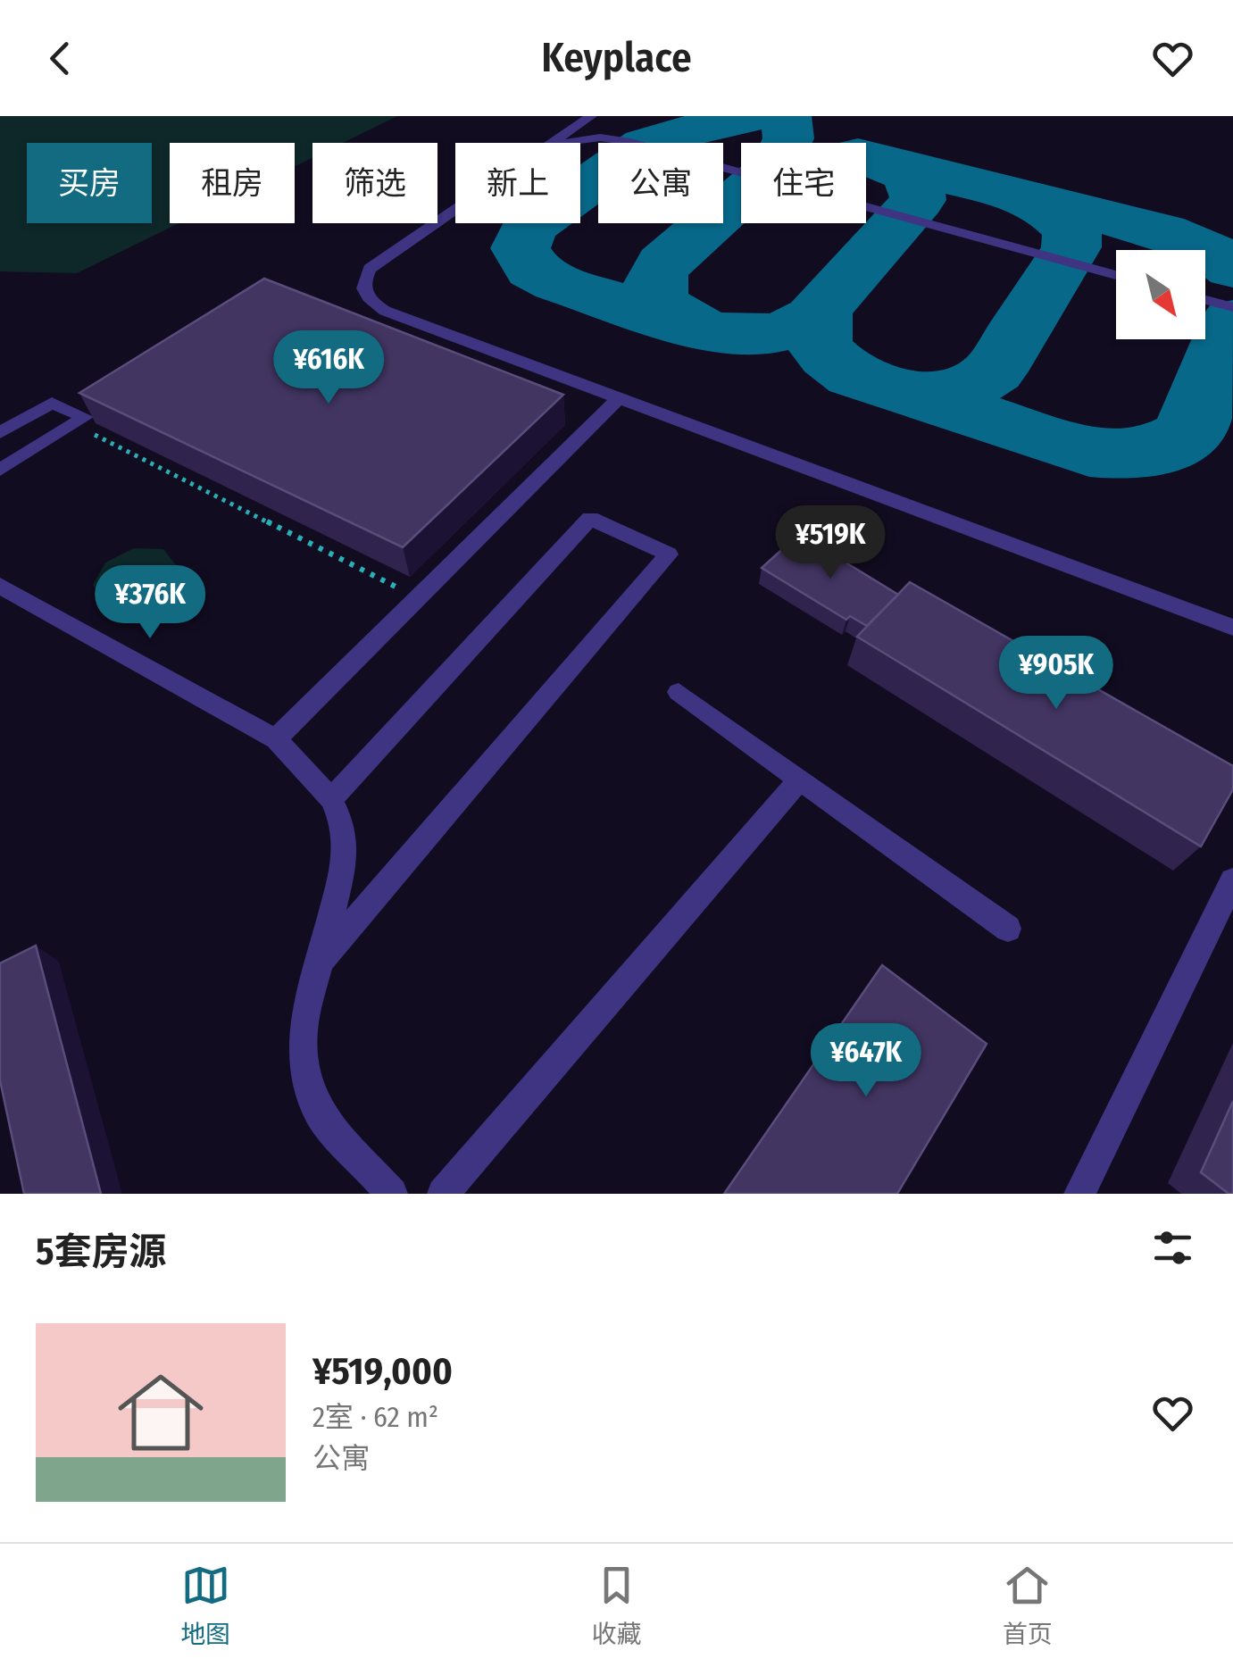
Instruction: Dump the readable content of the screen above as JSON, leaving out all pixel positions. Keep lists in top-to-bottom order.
{
  "north": "bottom right",
  "page": {
    "header": "Keyplace",
    "chip": [
      "买房",
      "租房",
      "筛选",
      "新上",
      "公寓",
      "住宅"
    ],
    "price": [
      "¥616K",
      "¥519K",
      "¥376K",
      "¥905K",
      "¥647K"
    ],
    "heading": "5套房源",
    "list": [
      {
        "name": "¥519,000",
        "note": "2室 · 62 m² · 公寓"
      }
    ],
    "tabs": ["地图", "收藏", "首页"]
  }
}
